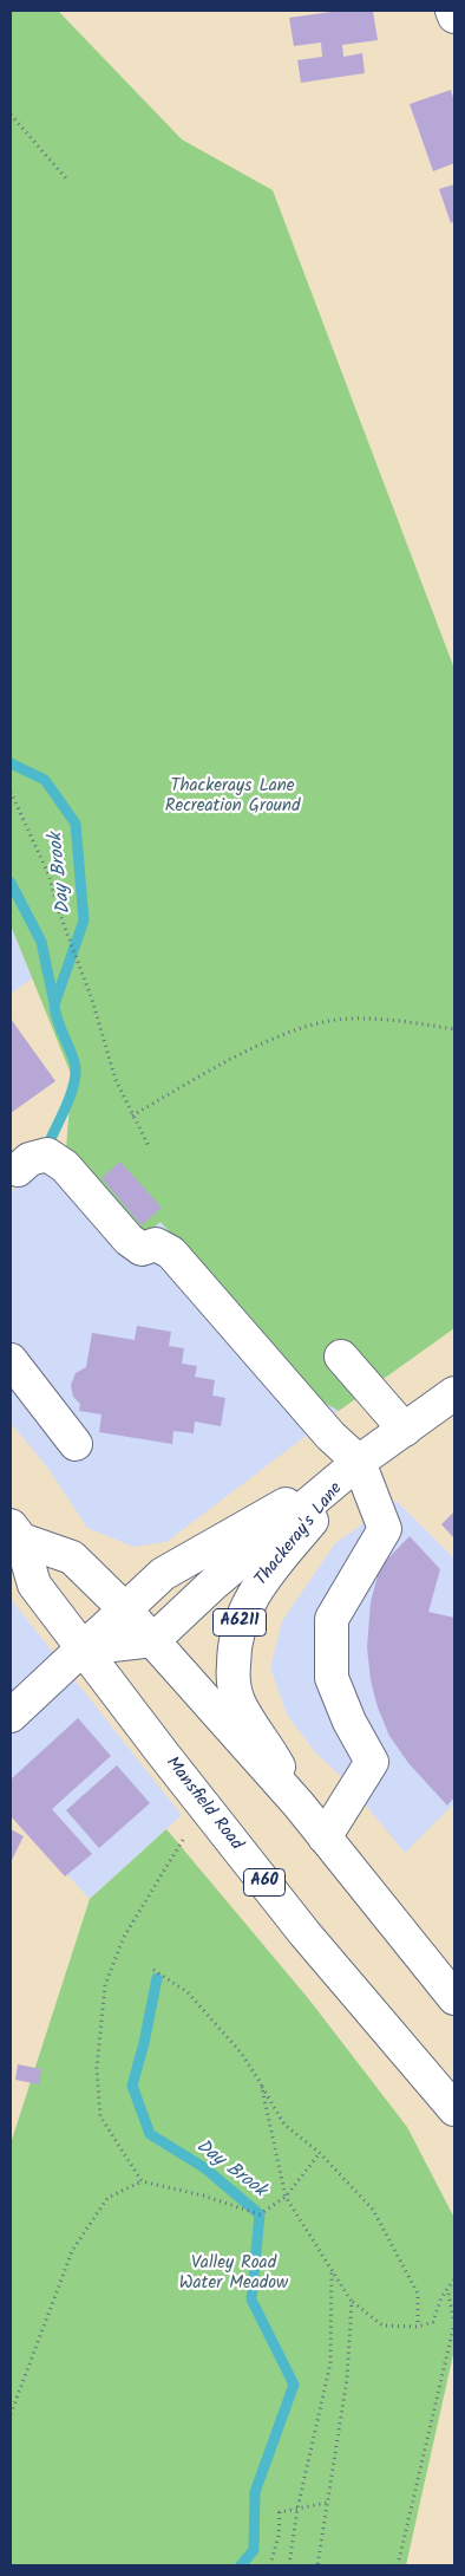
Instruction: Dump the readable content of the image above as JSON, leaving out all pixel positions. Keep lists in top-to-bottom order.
{
  "streets": {
    "main road": [
      "Thackeray's Lane",
      "A6211",
      "Mansfield Road",
      "A60"
    ]
  },
  "crossings": [
    ["Thackeray's Lane", "Mansfield Road"]
  ],
  "water": ["Day Brook"],
  "parks": ["Thackerays Lane Recreation Ground", "Valley Road Water Meadow"]
}
